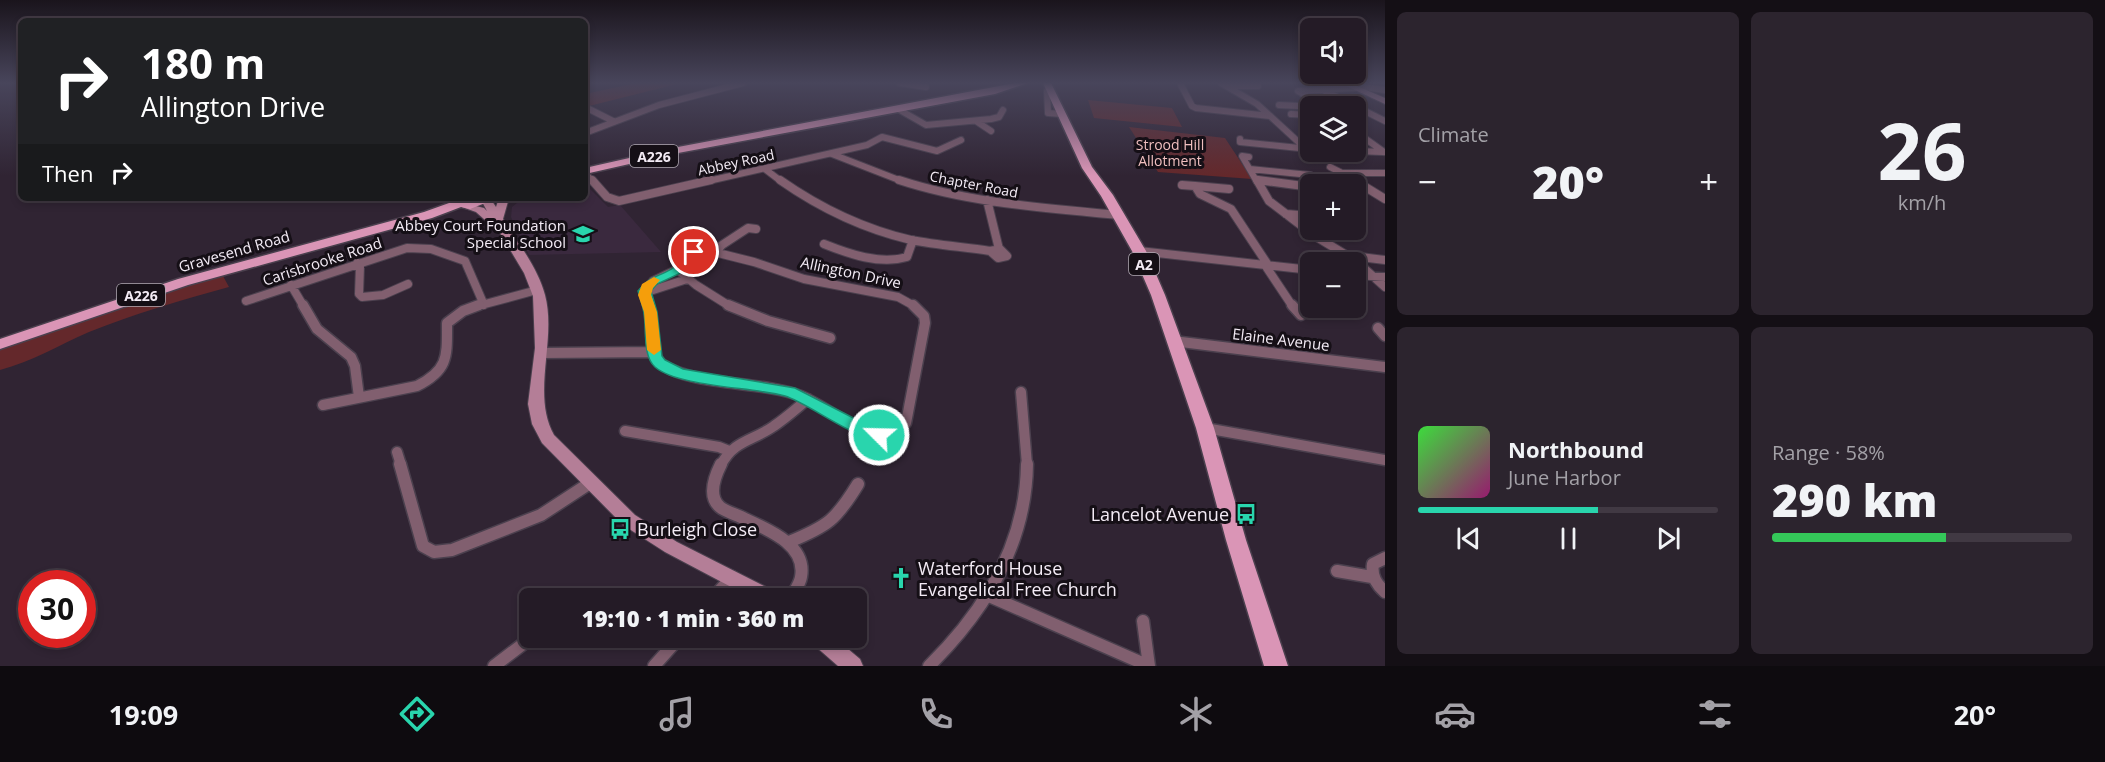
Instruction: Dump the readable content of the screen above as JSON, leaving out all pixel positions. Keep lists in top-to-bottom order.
{
  "streets": {
    "main road": ["A226", "Gravesend Road", "A2"],
    "street": [
      "Abbey Road",
      "Chapter Road",
      "Carisbrooke Road",
      "Allington Drive",
      "Elaine Avenue"
    ]
  },
  "crossings": [
    ["Abbey Road", "Chapter Road"],
    ["Chapter Road", "A2"],
    ["A2", "Elaine Avenue"]
  ],
  "parks": ["Strood Hill Allotment"],
  "places": {
    "school or university": ["Abbey Court Foundation Special School"],
    "bus stop": ["Lancelot Avenue", "Burleigh Close"],
    "church": ["Waterford House Evangelical Free Church"]
  },
  "page": {
    "tile": [
      "Climate",
      ["26", "km/h"],
      ["Range · 58%", "290 km"]
    ],
    "map_buttons": ["+", "−"],
    "turn": ["180 m", "Allington Drive"],
    "then": "Then",
    "heat": ["−", "20°", "+"],
    "song": ["Northbound", "June Harbor"],
    "limit": "30",
    "trip": "19:10 · 1 min · 360 m",
    "tabs": ["19:09", "20°"]
  }
}
